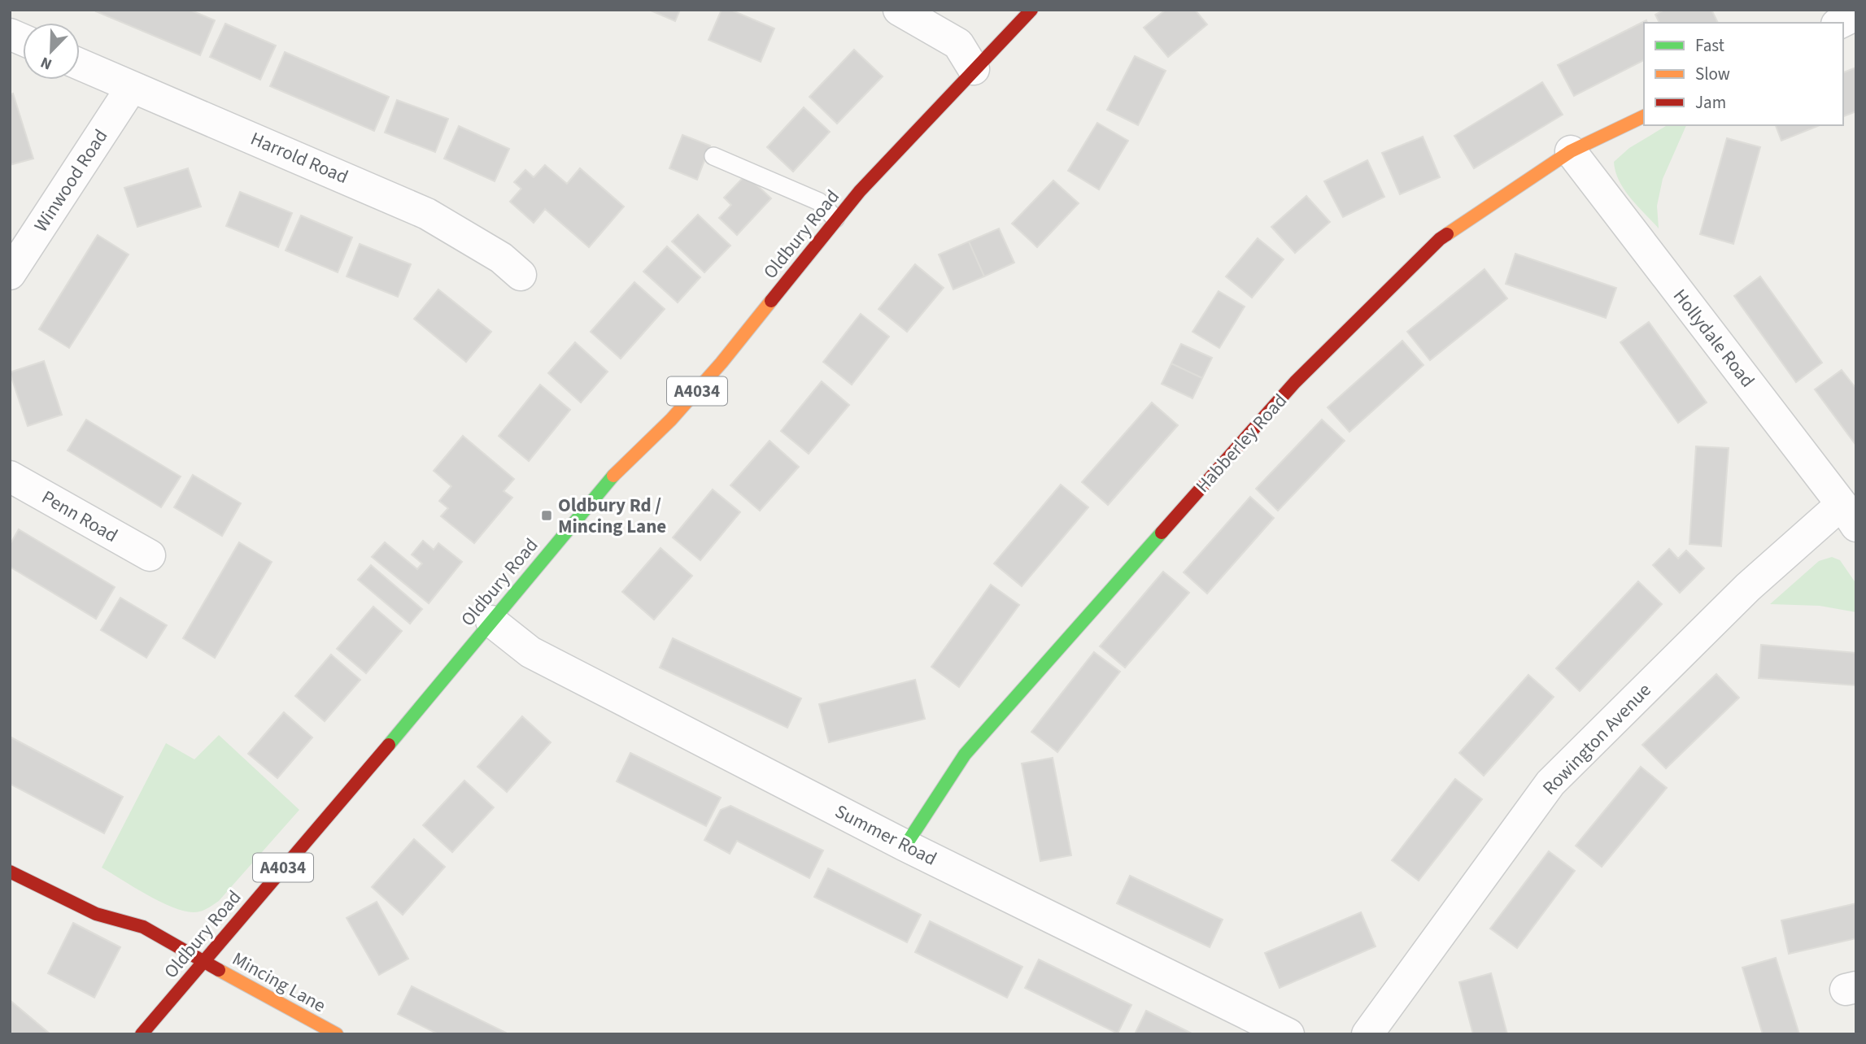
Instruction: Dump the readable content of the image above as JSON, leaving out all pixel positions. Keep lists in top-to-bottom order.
{
  "streets": {
    "street": [
      "Harrold Road",
      "Winwood Road",
      "Oldbury Road",
      "Hollydale Road",
      "A4034",
      "Habberley Road",
      "Penn Road",
      "Rowington Avenue",
      "Summer Road",
      "Mincing Lane"
    ]
  },
  "crossings": [
    ["Harrold Road", "Winwood Road"],
    ["Oldbury Road", "Summer Road"],
    ["Oldbury Road", "Mincing Lane"],
    ["Hollydale Road", "Habberley Road"],
    ["Hollydale Road", "Rowington Avenue"],
    ["Habberley Road", "Summer Road"]
  ],
  "places": {
    "transit": ["Oldbury Rd / Mincing Lane"]
  },
  "legend": ["Fast", "Slow", "Jam"],
  "north": "bottom left"
}
